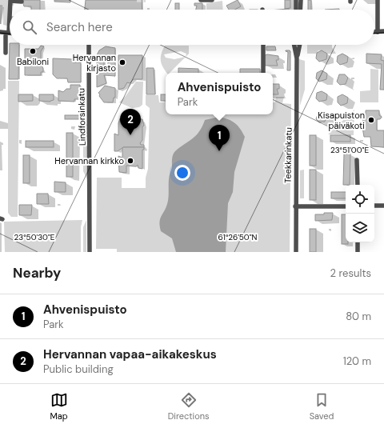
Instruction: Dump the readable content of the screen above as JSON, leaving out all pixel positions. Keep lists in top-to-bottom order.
{
  "streets": {
    "street": ["Lindforsinkatu", "Teekkarinkatu"]
  },
  "places": [
    "Babiloni",
    "Hervannan kirjasto",
    "Kisapuiston päiväkoti",
    "Hervannan kirkko"
  ],
  "page": {
    "search": "Search here",
    "popup": ["Ahvenispuisto", "Park"],
    "pins": ["2", "1"],
    "heading": ["Nearby", "2 results"],
    "list": [
      {
        "mark": "1",
        "name": "Ahvenispuisto",
        "note": "Park",
        "value": "80 m"
      },
      {
        "mark": "2",
        "name": "Hervannan vapaa-aikakeskus",
        "note": "Public building",
        "value": "120 m"
      }
    ],
    "nav": ["Map", "Directions", "Saved"]
  },
  "coordinates": ["23°51'00\"E", "61°26'50\"N", "23°50'30\"E"]
}
